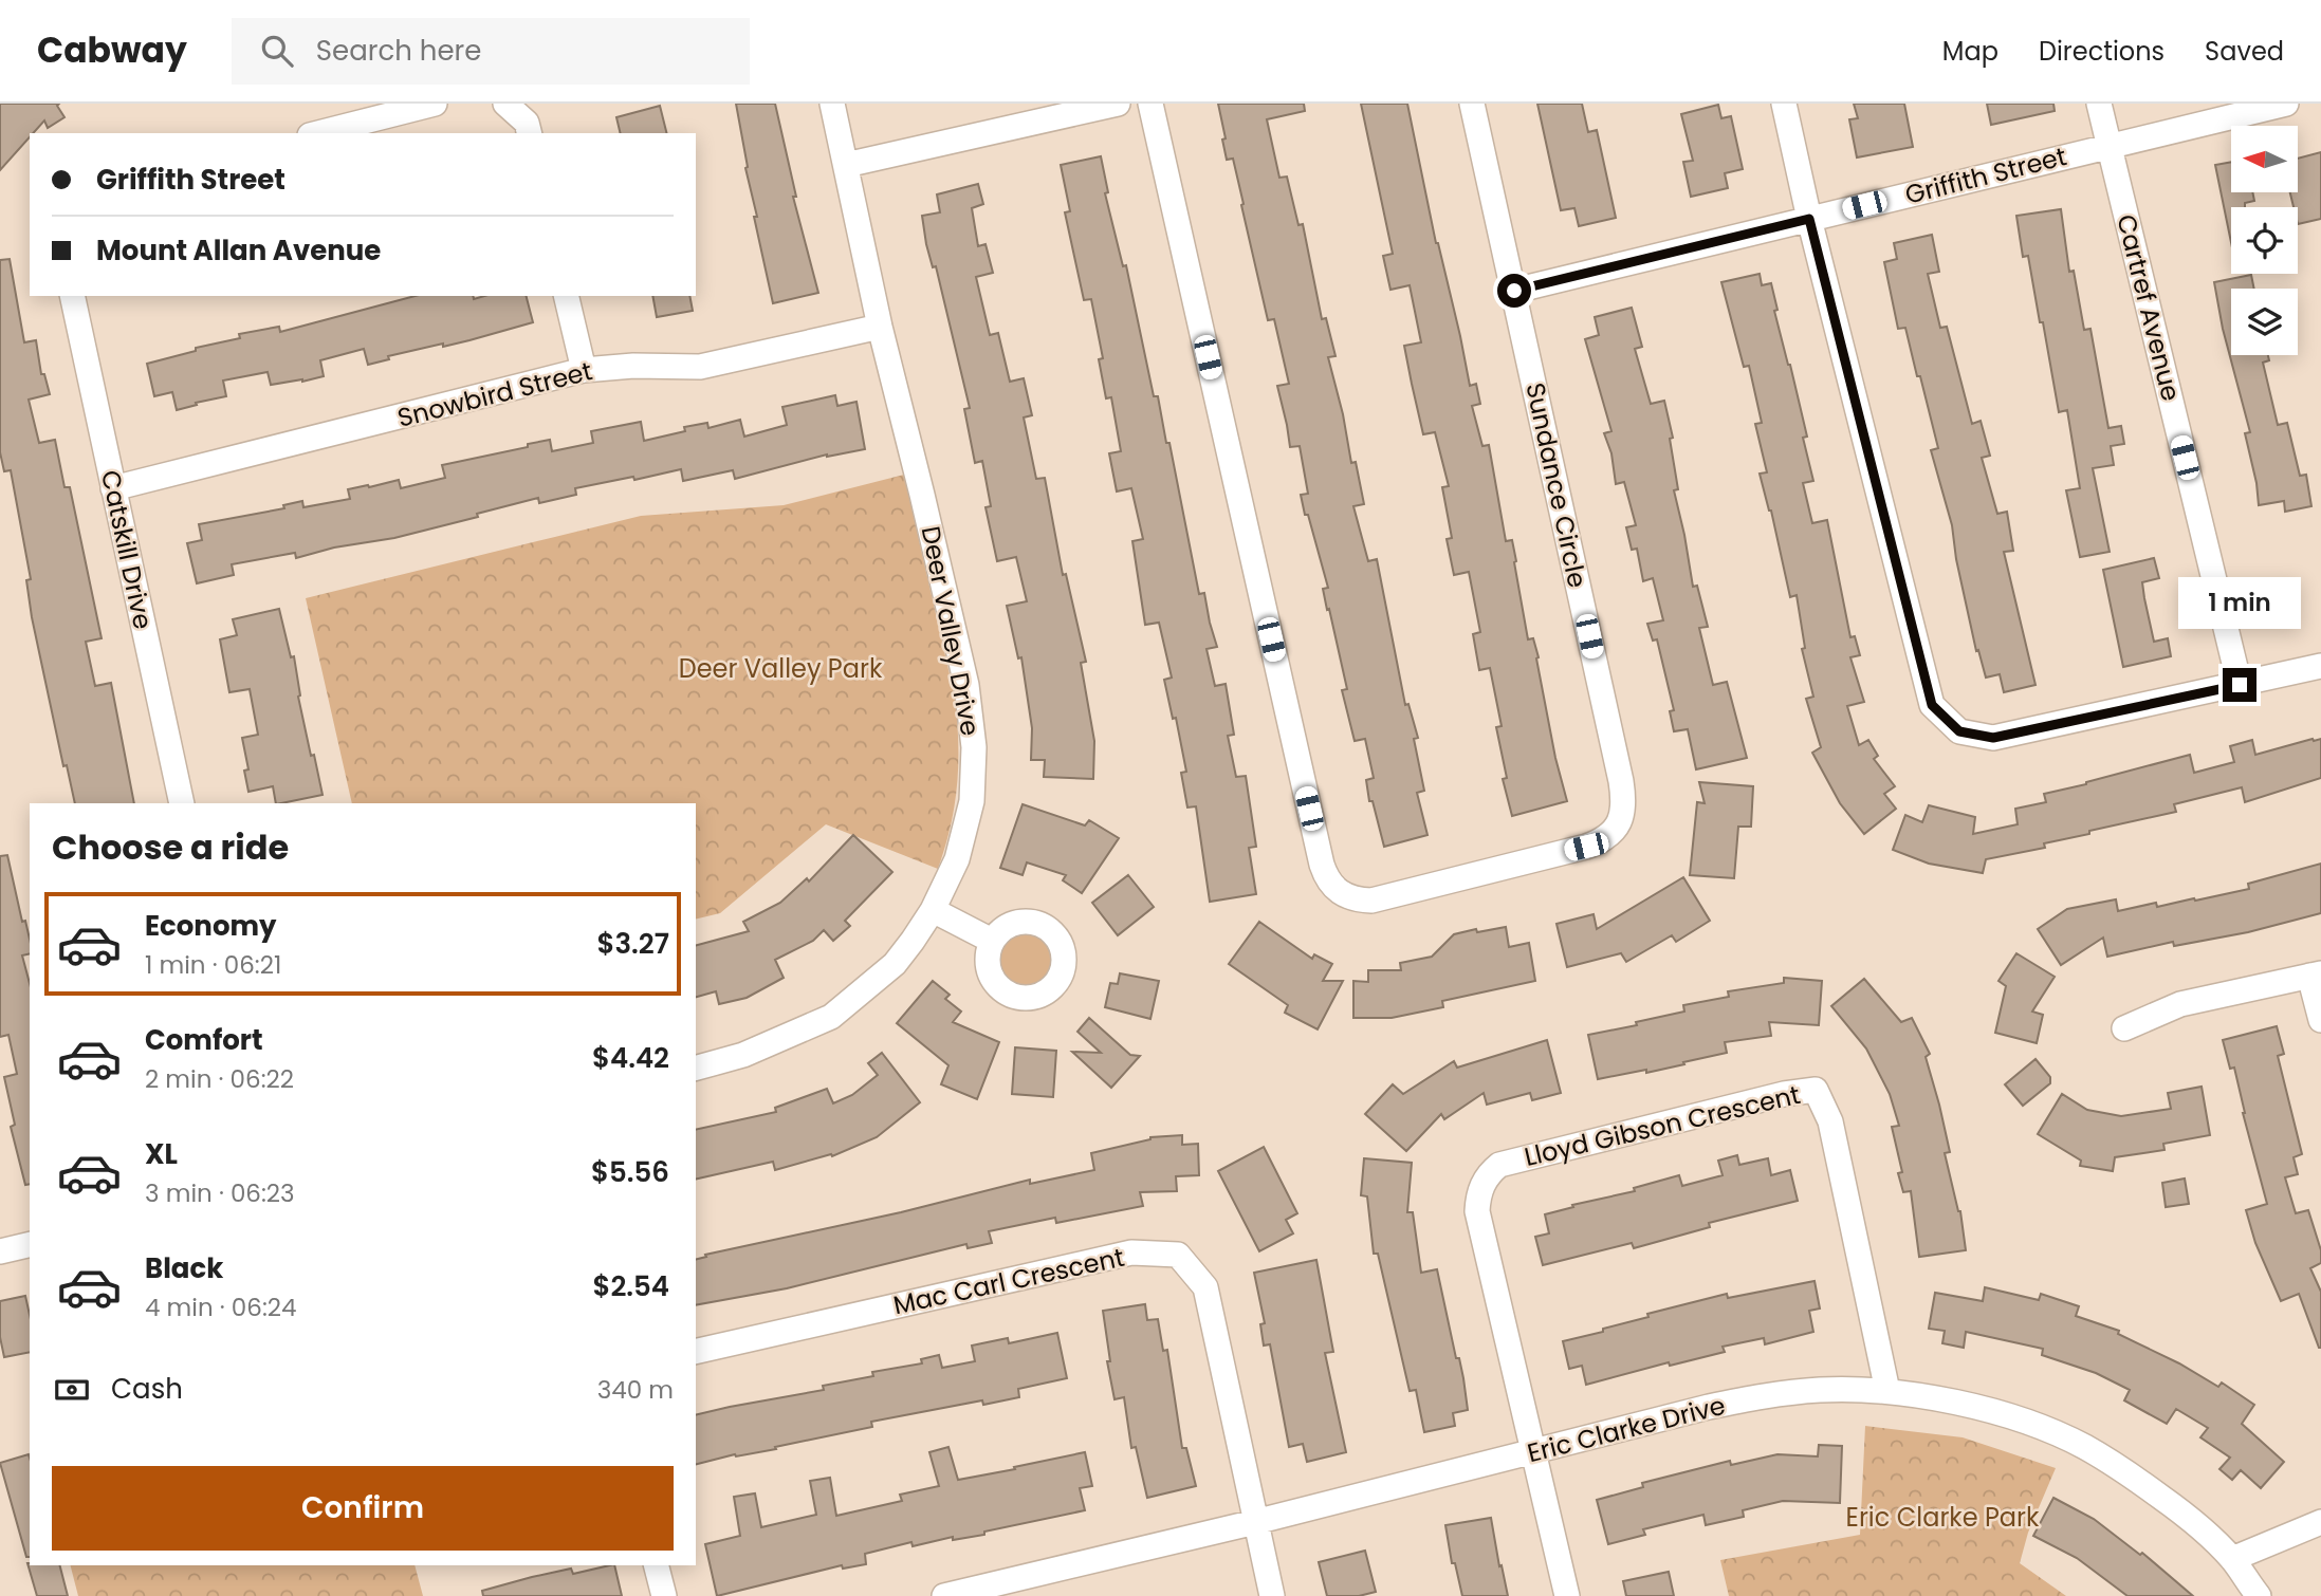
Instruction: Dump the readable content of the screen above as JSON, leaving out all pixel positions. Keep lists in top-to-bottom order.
{
  "streets": {
    "street": [
      "Griffith Street",
      "Cartref Avenue",
      "Snowbird Street",
      "Sundance Circle",
      "Catskill Drive",
      "Deer Valley Drive",
      "Lloyd Gibson Crescent",
      "Mac Carl Crescent",
      "Eric Clarke Drive"
    ]
  },
  "crossings": [
    ["Griffith Street", "Cartref Avenue"],
    ["Griffith Street", "Sundance Circle"],
    ["Snowbird Street", "Catskill Drive"],
    ["Snowbird Street", "Deer Valley Drive"],
    ["Lloyd Gibson Crescent", "Eric Clarke Drive"],
    ["Mac Carl Crescent", "Eric Clarke Drive"]
  ],
  "parks": ["Deer Valley Park", "Eric Clarke Park"],
  "north": "left",
  "page": {
    "header": "Cabway",
    "search": "Search here",
    "nav": ["Map", "Directions", "Saved"],
    "banner": ["Griffith Street", "Mount Allan Avenue"],
    "bubble": "1 min",
    "heading": "Choose a ride",
    "list": [
      {
        "name": "Economy",
        "note": "1 min · 06:21",
        "value": "$3.27"
      },
      {
        "name": "Comfort",
        "note": "2 min · 06:22",
        "value": "$4.42"
      },
      {
        "name": "XL",
        "note": "3 min · 06:23",
        "value": "$5.56"
      },
      {
        "name": "Black",
        "note": "4 min · 06:24",
        "value": "$2.54"
      }
    ],
    "pay": ["Cash", "340 m"],
    "buttons": "Confirm"
  }
}
